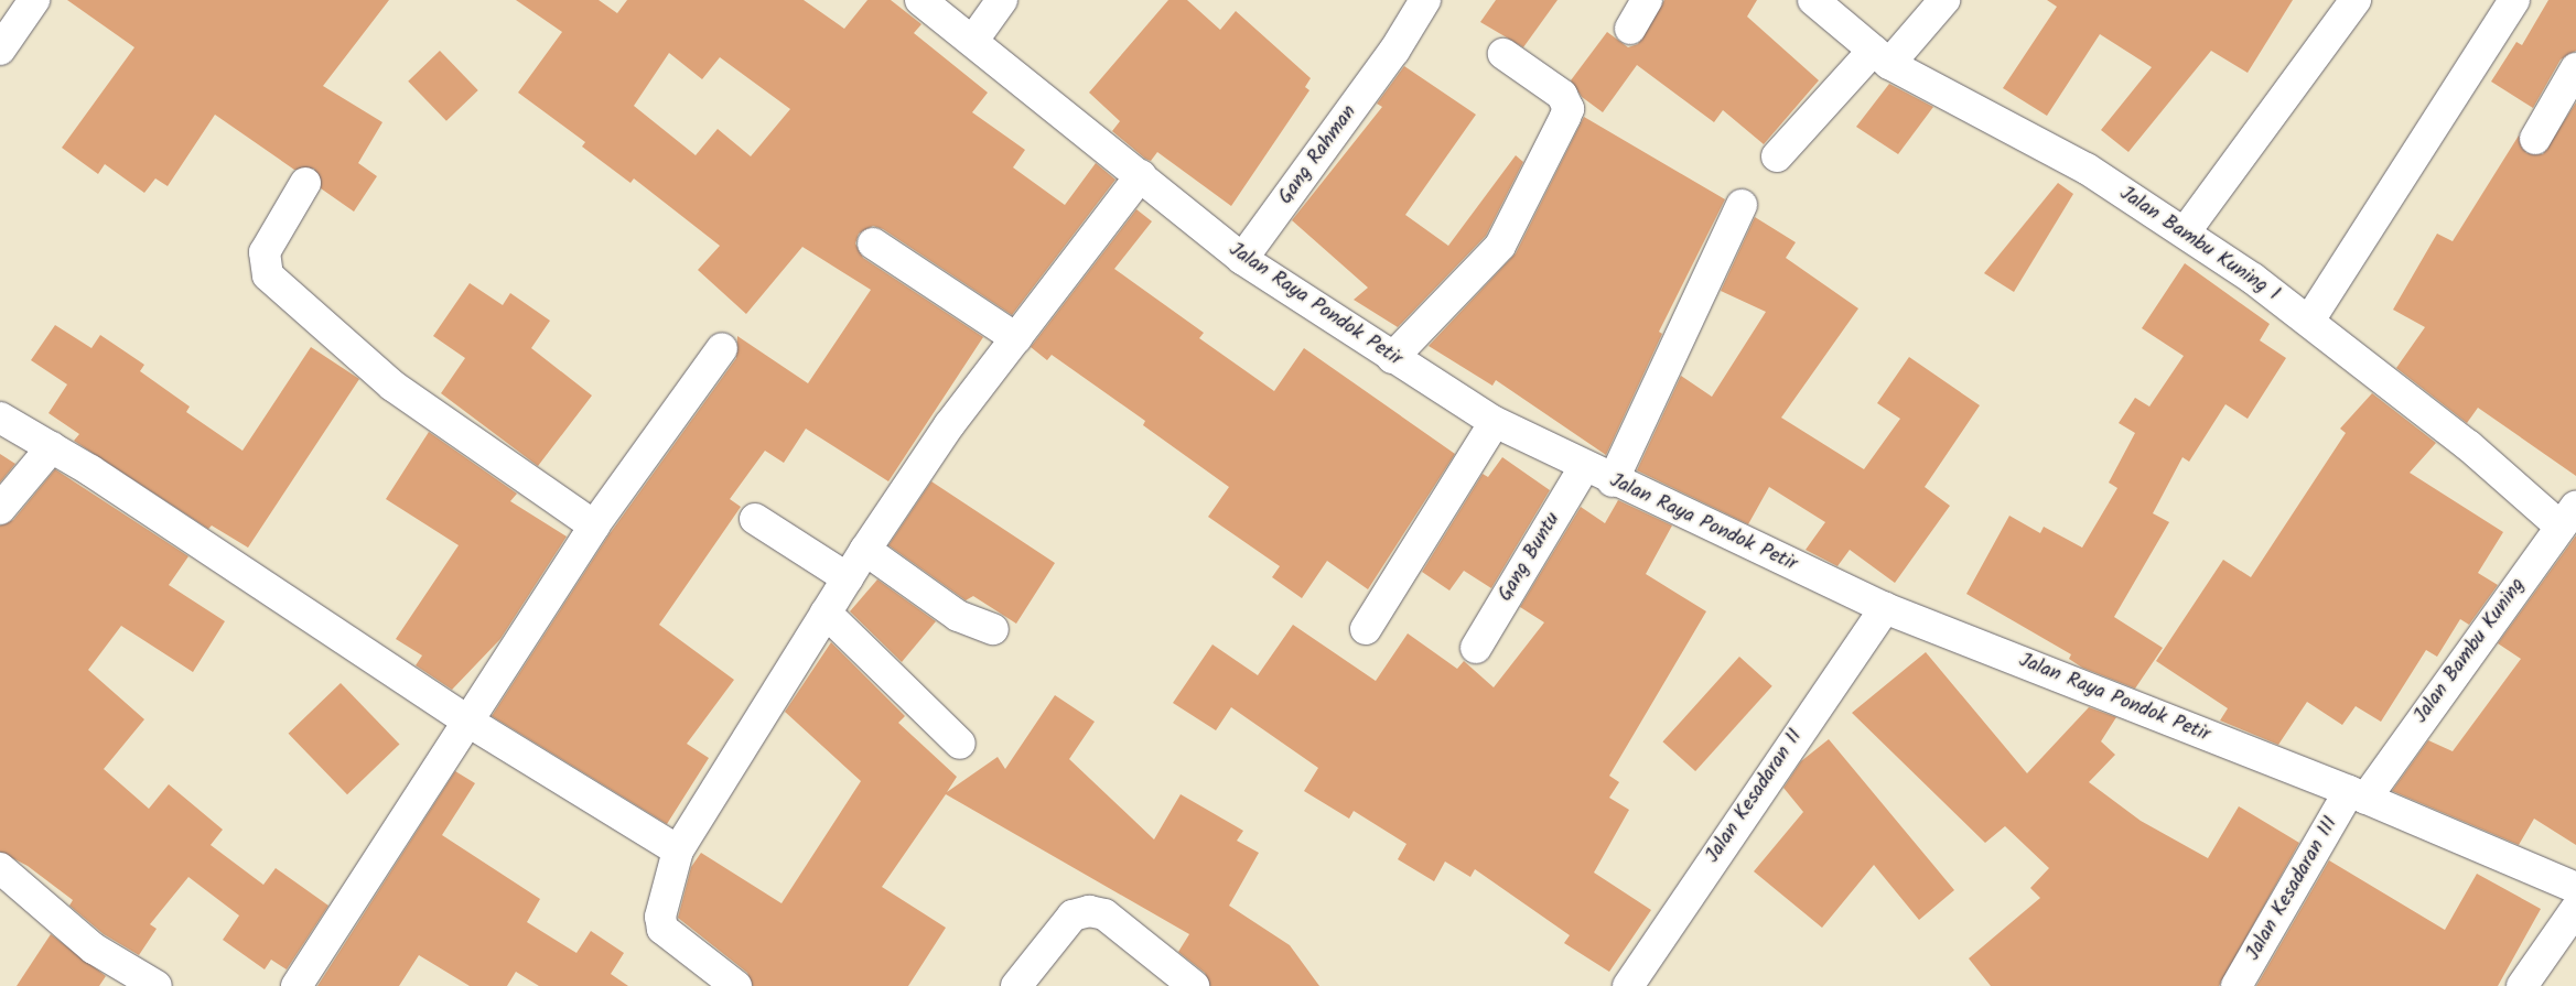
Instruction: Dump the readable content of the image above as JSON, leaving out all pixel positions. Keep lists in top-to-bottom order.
{
  "streets": {
    "street": [
      "Gang Rahman",
      "Jalan Bambu Kuning 1",
      "Jalan Raya Pondok Petir",
      "Gang Buntu",
      "Jalan Bambu Kuning",
      "Jalan Kesadaran II",
      "Jalan Kesadaran III"
    ]
  },
  "crossings": [
    ["Gang Rahman", "Jalan Raya Pondok Petir"],
    ["Jalan Bambu Kuning 1", "Jalan Bambu Kuning"],
    ["Jalan Raya Pondok Petir", "Gang Buntu"],
    ["Jalan Raya Pondok Petir", "Jalan Bambu Kuning"],
    ["Jalan Raya Pondok Petir", "Jalan Kesadaran II"],
    ["Jalan Raya Pondok Petir", "Jalan Kesadaran III"],
    ["Jalan Bambu Kuning", "Jalan Kesadaran III"]
  ]
}
